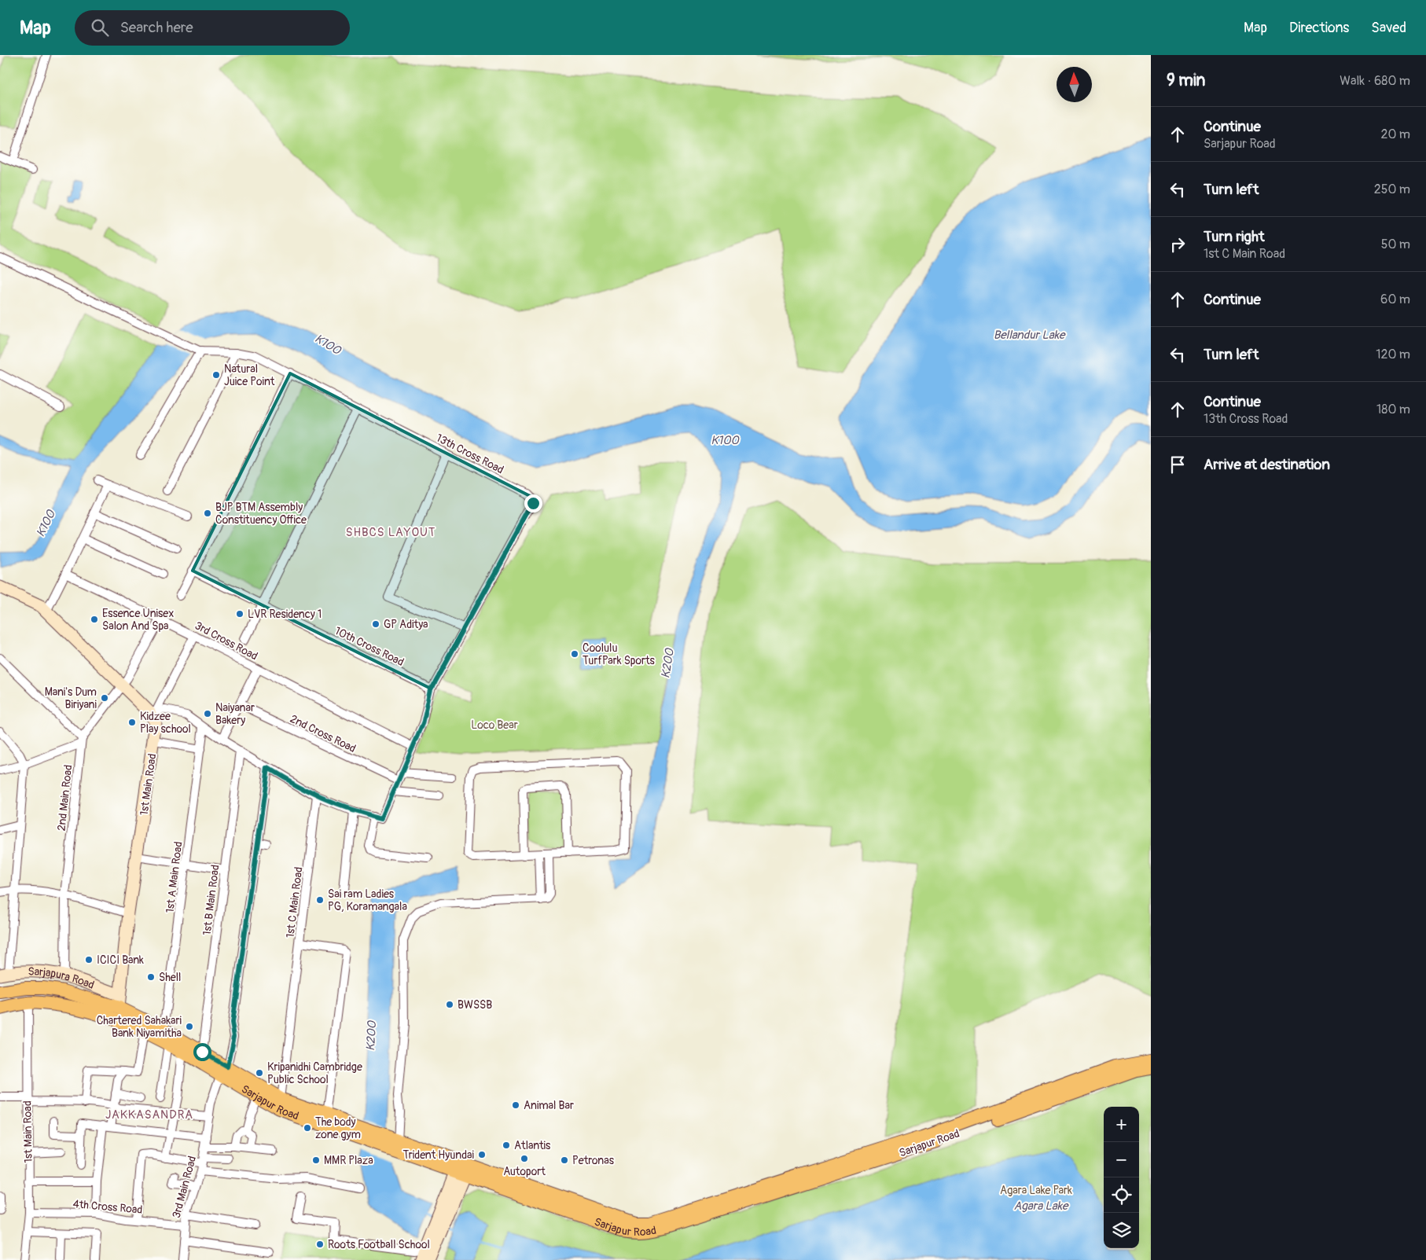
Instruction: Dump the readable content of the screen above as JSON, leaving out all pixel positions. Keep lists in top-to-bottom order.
{
  "streets": {
    "main road": ["Sarjapura Road", "Sarjapur Road"],
    "street": [
      "13th Cross Road",
      "3rd Cross Road",
      "10th Cross Road",
      "2nd Cross Road",
      "1st Main Road",
      "2nd Main Road",
      "1st A Main Road",
      "1st B Main Road",
      "1st C Main Road",
      "3rd Main Road",
      "4th Cross Road"
    ]
  },
  "crossings": [
    ["13th Cross Road", "3rd Cross Road"],
    ["13th Cross Road", "10th Cross Road"],
    ["13th Cross Road", "2nd Cross Road"],
    ["1st Main Road", "Sarjapura Road"],
    ["1st Main Road", "Sarjapur Road"],
    ["1st Main Road", "4th Cross Road"],
    ["2nd Main Road", "Sarjapura Road"],
    ["1st A Main Road", "Sarjapur Road"],
    ["1st B Main Road", "Sarjapur Road"],
    ["1st C Main Road", "Sarjapur Road"],
    ["Sarjapura Road", "Sarjapur Road"],
    ["Sarjapur Road", "3rd Main Road"],
    ["3rd Main Road", "4th Cross Road"]
  ],
  "districts": ["SHBCS LAYOUT", "JAKKASANDRA"],
  "water": [
    "Bellandur Lake",
    "K100",
    "K200",
    "Agara Lake"
  ],
  "parks": ["Loco Bear", "Agara Lake Park"],
  "places": [
    "Natural Juice Point",
    "BJP BTM Assembly Constituency Office",
    "LVR Residency 1",
    "Essence Unisex Salon And Spa",
    "GP Aditya",
    "Coolulu TurfPark Sports",
    "Mani's Dum Biriyani",
    "Naiyanar Bakery",
    "Kidzee Play school",
    "Sai ram Ladies PG, Koramangala",
    "ICICI Bank",
    "Shell",
    "BWSSB",
    "Chartered Sahakari Bank Niyamitha",
    "Kripanidhi Cambridge Public School",
    "Animal Bar",
    "The body zone gym",
    "Atlantis",
    "Trident Hyundai",
    "Autoport",
    "MMR Plaza",
    "Petronas",
    "Roots Football School"
  ],
  "north": "top",
  "page": {
    "header": "Map",
    "search": "Search here",
    "nav": ["Map", "Directions", "Saved"],
    "heading": ["9 min", "Walk · 680 m"],
    "list": [
      ["Continue", "Sarjapur Road", "20 m"],
      ["Turn left", "250 m"],
      ["Turn right", "1st C Main Road", "50 m"],
      ["Continue", "60 m"],
      ["Turn left", "120 m"],
      ["Continue", "13th Cross Road", "180 m"],
      "Arrive at destination"
    ],
    "map_buttons": ["+", "−"]
  }
}
